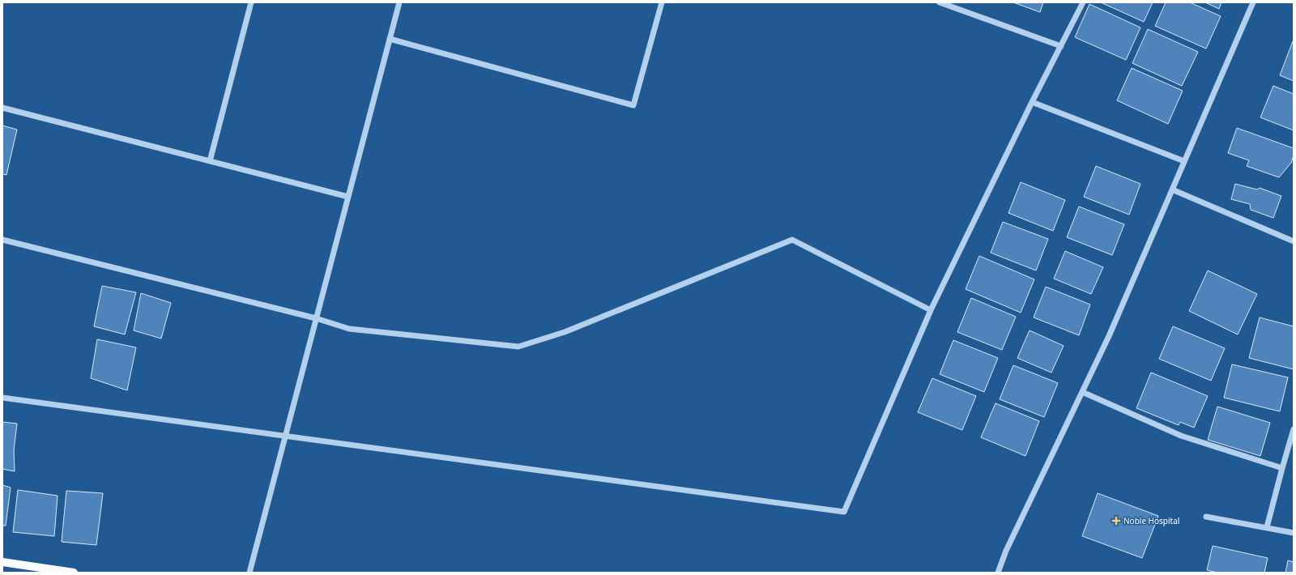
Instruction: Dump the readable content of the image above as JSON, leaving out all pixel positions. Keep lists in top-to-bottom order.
{
  "places": {
    "health": ["Noble Hospital"]
  }
}
